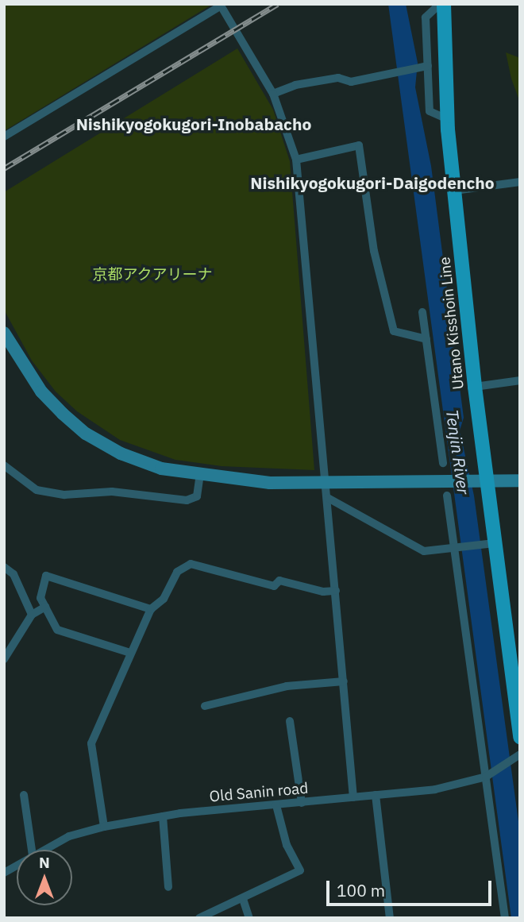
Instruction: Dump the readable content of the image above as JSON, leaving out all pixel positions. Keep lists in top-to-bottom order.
{
  "streets": {
    "main road": ["Utano Kisshoin Line"],
    "street": ["Old Sanin road"]
  },
  "districts": ["Nishikyogokugori-Inobabacho", "Nishikyogokugori-Daigodencho"],
  "water": ["Tenjin River"],
  "parks": ["京都アクアリーナ"],
  "scale_bar": "100 m",
  "north": "top"
}
